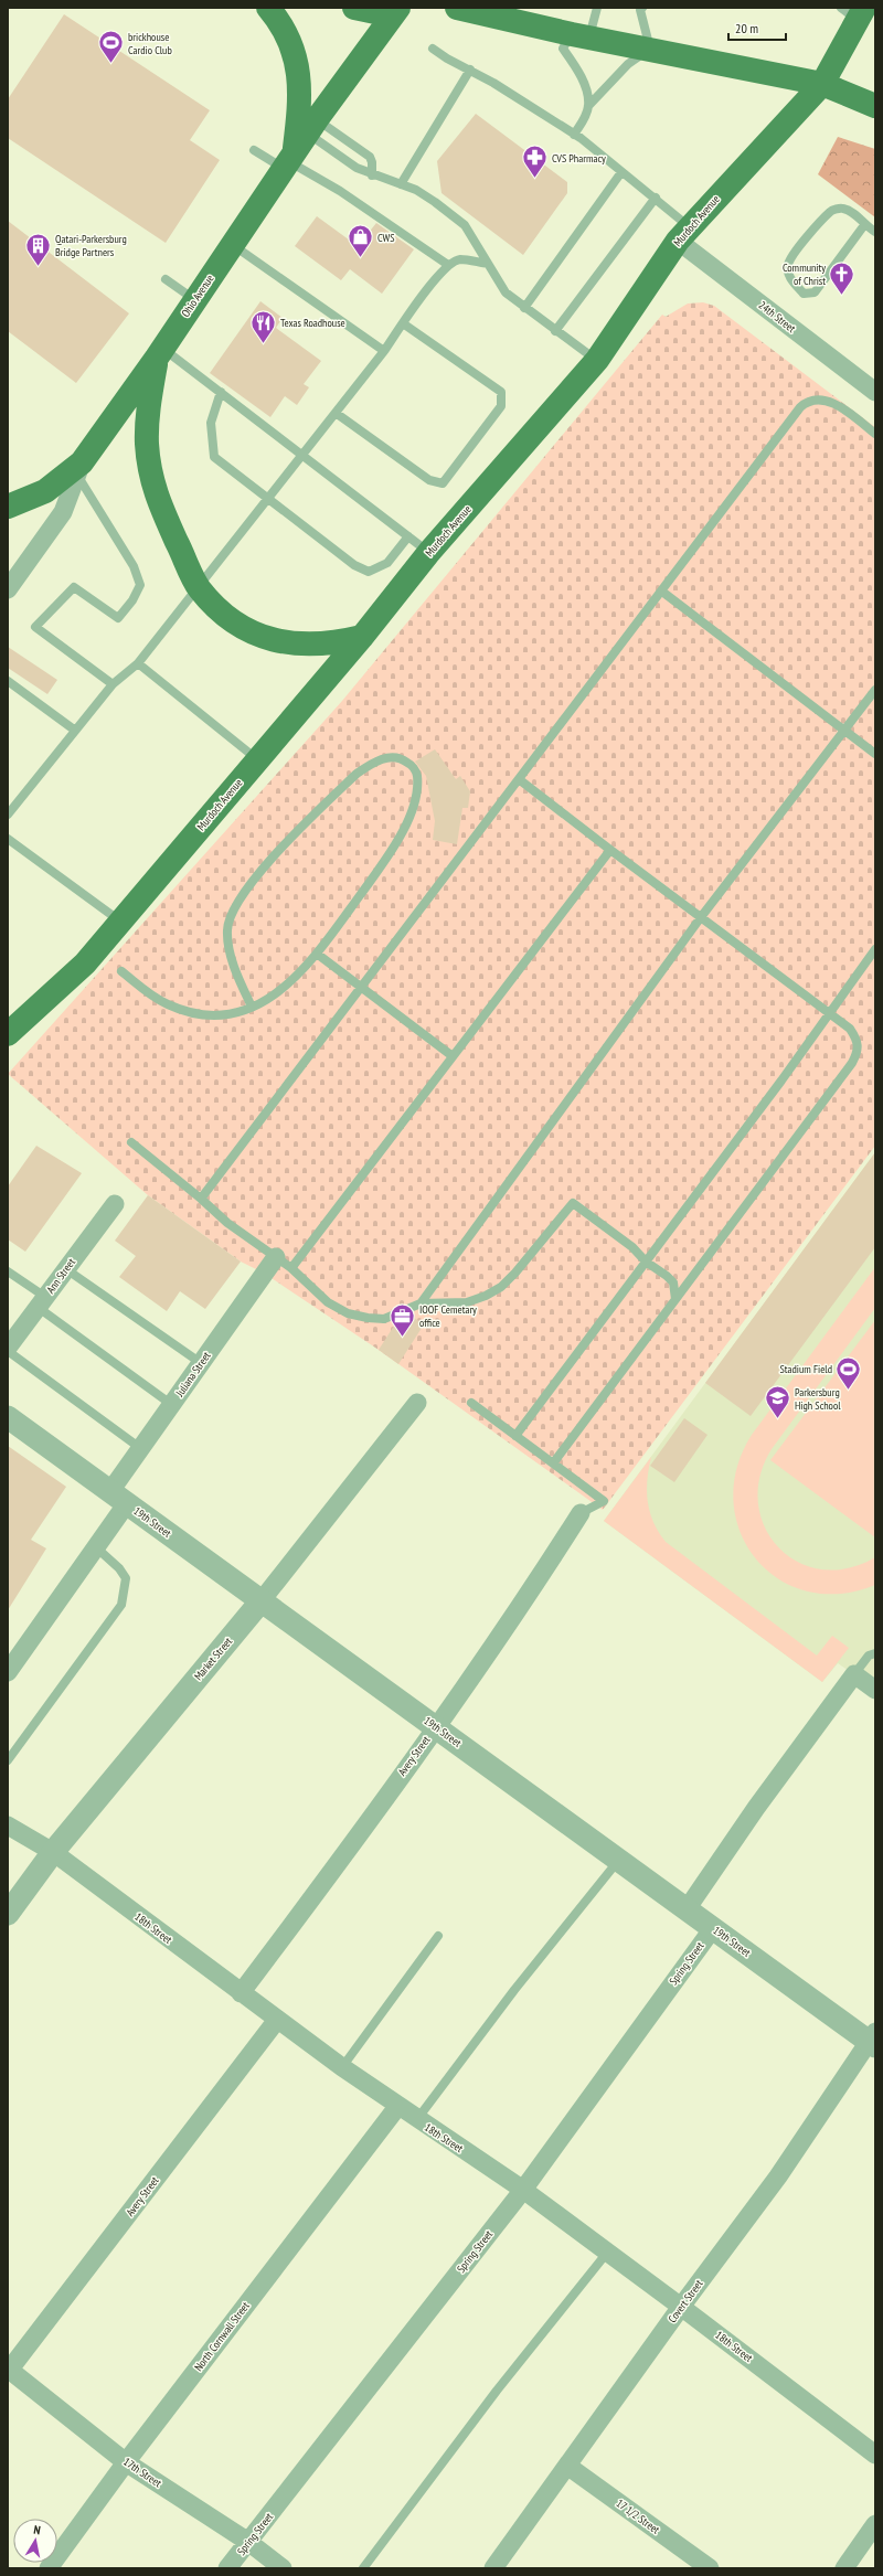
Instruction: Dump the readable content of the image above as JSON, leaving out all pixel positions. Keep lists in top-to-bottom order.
{
  "streets": {
    "main road": ["Murdoch Avenue", "Ohio Avenue"],
    "street": [
      "24th Street",
      "Ann Street",
      "Juliana Street",
      "19th Street",
      "Market Street",
      "Avery Street",
      "18th Street",
      "Spring Street",
      "Covert Street",
      "North Cornwall Street",
      "17th Street",
      "17 1/2 Street"
    ]
  },
  "crossings": [
    ["Murdoch Avenue", "24th Street"],
    ["Juliana Street", "19th Street"],
    ["19th Street", "Market Street"],
    ["19th Street", "Avery Street"],
    ["19th Street", "Spring Street"],
    ["19th Street", "Covert Street"],
    ["Market Street", "18th Street"],
    ["Avery Street", "18th Street"],
    ["Avery Street", "17th Street"],
    ["18th Street", "Spring Street"],
    ["18th Street", "Covert Street"],
    ["18th Street", "North Cornwall Street"],
    ["Spring Street", "17th Street"],
    ["Covert Street", "17 1/2 Street"],
    ["North Cornwall Street", "17th Street"]
  ],
  "places": {
    "sports": ["brickhouse Cardio Club", "Stadium Field"],
    "pharmacy": ["CVS Pharmacy"],
    "shop": ["CWS"],
    "building": ["Qatari-Parkersburg Bridge Partners"],
    "church": ["Community of Christ"],
    "restaurant": ["Texas Roadhouse"],
    "office": ["IOOF Cemetary office"],
    "school or university": ["Parkersburg High School"]
  },
  "scale_bar": "20 m",
  "north": "top"
}
